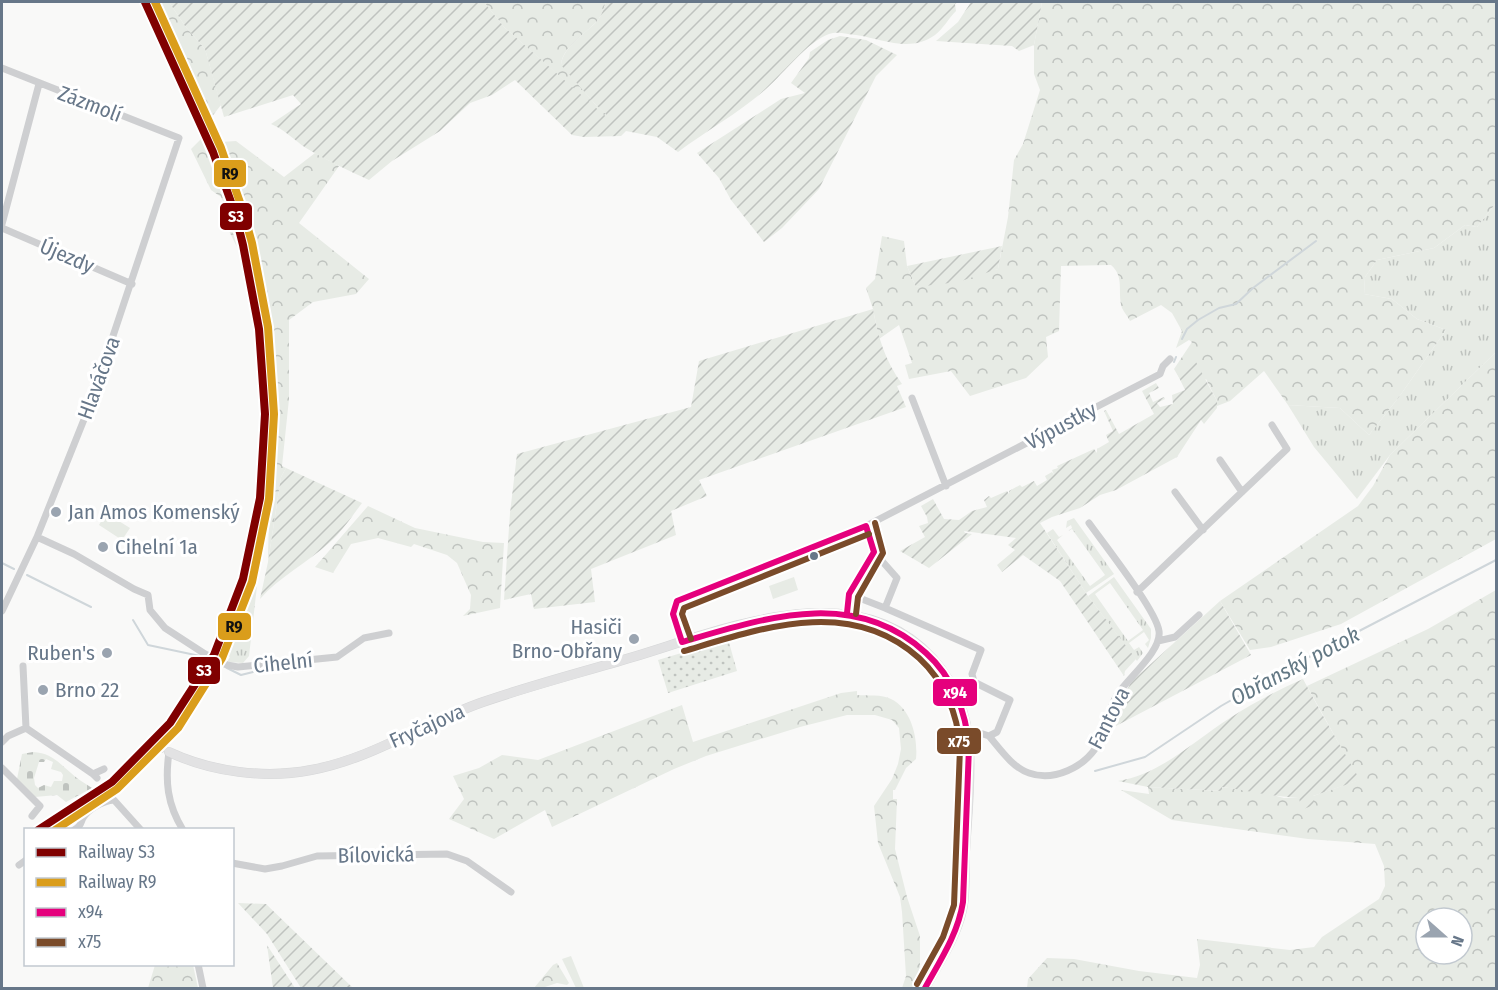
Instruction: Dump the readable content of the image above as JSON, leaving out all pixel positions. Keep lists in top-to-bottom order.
{
  "streets": {
    "main road": ["Fryčajova"],
    "street": [
      "Zázmolí",
      "Újezdy",
      "Hlaváčova",
      "Výpustky",
      "Cihelní",
      "Fantova",
      "Bílovická"
    ]
  },
  "crossings": [
    ["Zázmolí", "Hlaváčova"],
    ["Újezdy", "Hlaváčova"],
    ["Hlaváčova", "Cihelní"]
  ],
  "water": ["Obřanský potok"],
  "places": [
    "Jan Amos Komenský",
    "Cihelní 1a",
    "Hasiči Brno-Obřany",
    "Ruben's",
    "Brno 22"
  ],
  "lines": [
    "rail line S3",
    "rail line R9",
    "transit line x75",
    "transit line x94"
  ],
  "legend": [
    "Railway S3",
    "Railway R9",
    "x94",
    "x75"
  ],
  "north": "right"
}
